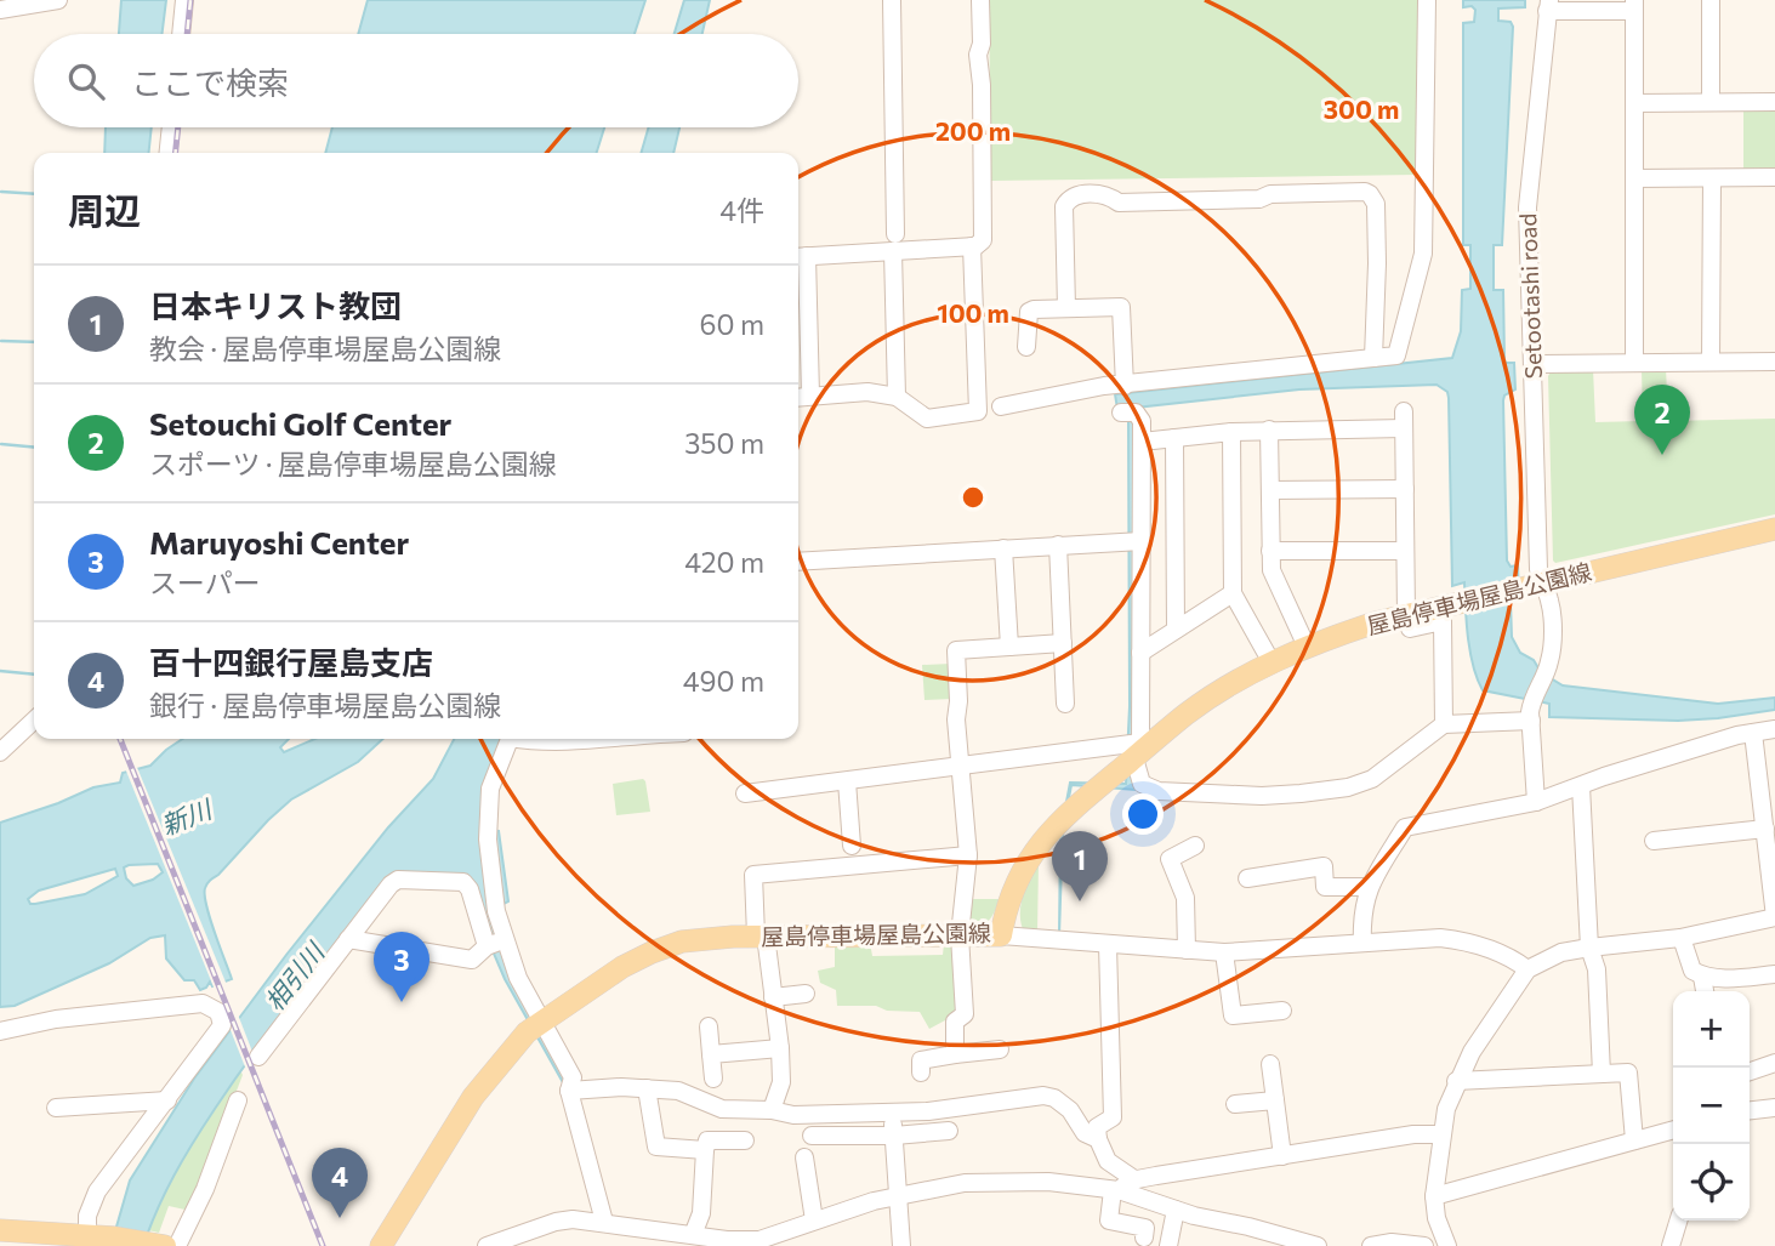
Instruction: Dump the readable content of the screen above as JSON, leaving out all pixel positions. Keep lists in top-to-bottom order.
{
  "streets": {
    "main road": ["屋島停車場屋島公園線"],
    "street": ["Setootashi road"]
  },
  "crossings": [
    ["Setootashi road", "屋島停車場屋島公園線"]
  ],
  "water": ["新川", "相引川"],
  "page": {
    "search": "ここで検索",
    "heading": ["周辺", "4件"],
    "list": [
      {
        "mark": "1",
        "name": "日本キリスト教団",
        "note": "教会 · 屋島停車場屋島公園線",
        "value": "60 m"
      },
      {
        "mark": "2",
        "name": "Setouchi Golf Center",
        "note": "スポーツ · 屋島停車場屋島公園線",
        "value": "350 m"
      },
      {
        "mark": "3",
        "name": "Maruyoshi Center",
        "note": "スーパー",
        "value": "420 m"
      },
      {
        "mark": "4",
        "name": "百十四銀行屋島支店",
        "note": "銀行 · 屋島停車場屋島公園線",
        "value": "490 m"
      }
    ],
    "pins": [
      "2",
      "1",
      "3",
      "4"
    ],
    "map_buttons": ["+", "−"]
  },
  "rings": ["300 m", "200 m", "100 m"]
}
